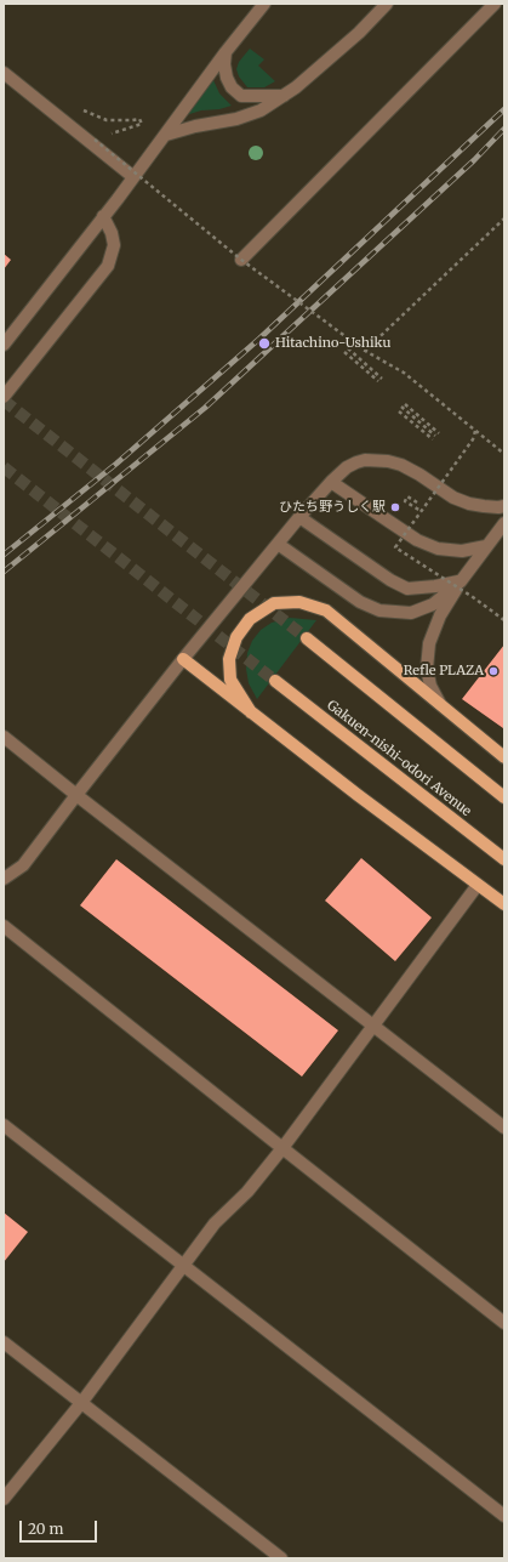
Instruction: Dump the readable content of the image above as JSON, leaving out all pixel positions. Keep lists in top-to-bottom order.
{
  "streets": {
    "main road": ["Gakuen-nishi-odori Avenue"]
  },
  "places": ["Hitachino-Ushiku", "ひたち野うしく駅", "Refle PLAZA"],
  "scale_bar": "20 m"
}
